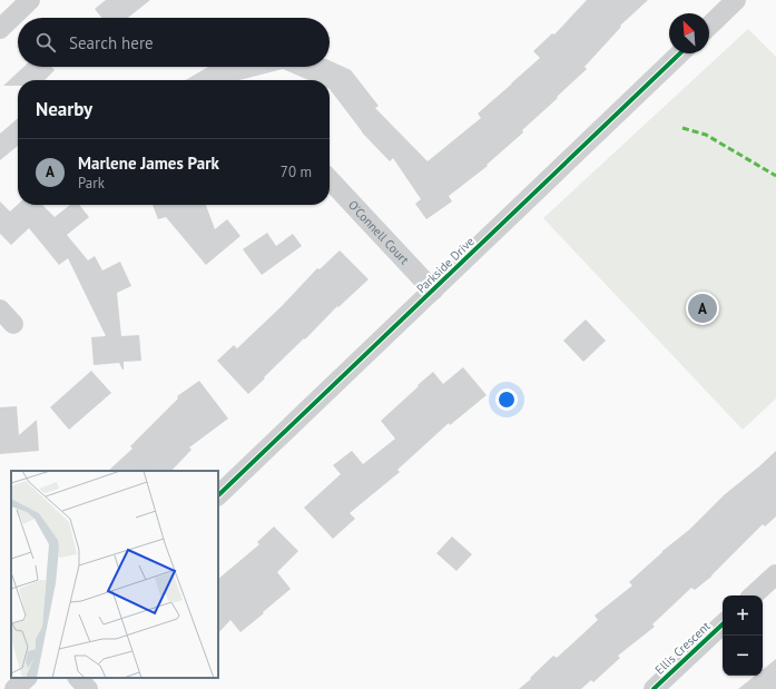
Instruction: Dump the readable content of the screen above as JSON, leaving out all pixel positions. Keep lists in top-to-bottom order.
{
  "streets": {
    "street": ["O'Connell Court", "Parkside Drive", "Ellis Crescent"]
  },
  "crossings": [
    ["O'Connell Court", "Parkside Drive"]
  ],
  "north": "top left",
  "page": {
    "search": "Search here",
    "heading": "Nearby",
    "list": [
      {
        "mark": "A",
        "name": "Marlene James Park",
        "note": "Park",
        "value": "70 m"
      }
    ],
    "pins": "A",
    "map_buttons": ["+", "−"]
  }
}
